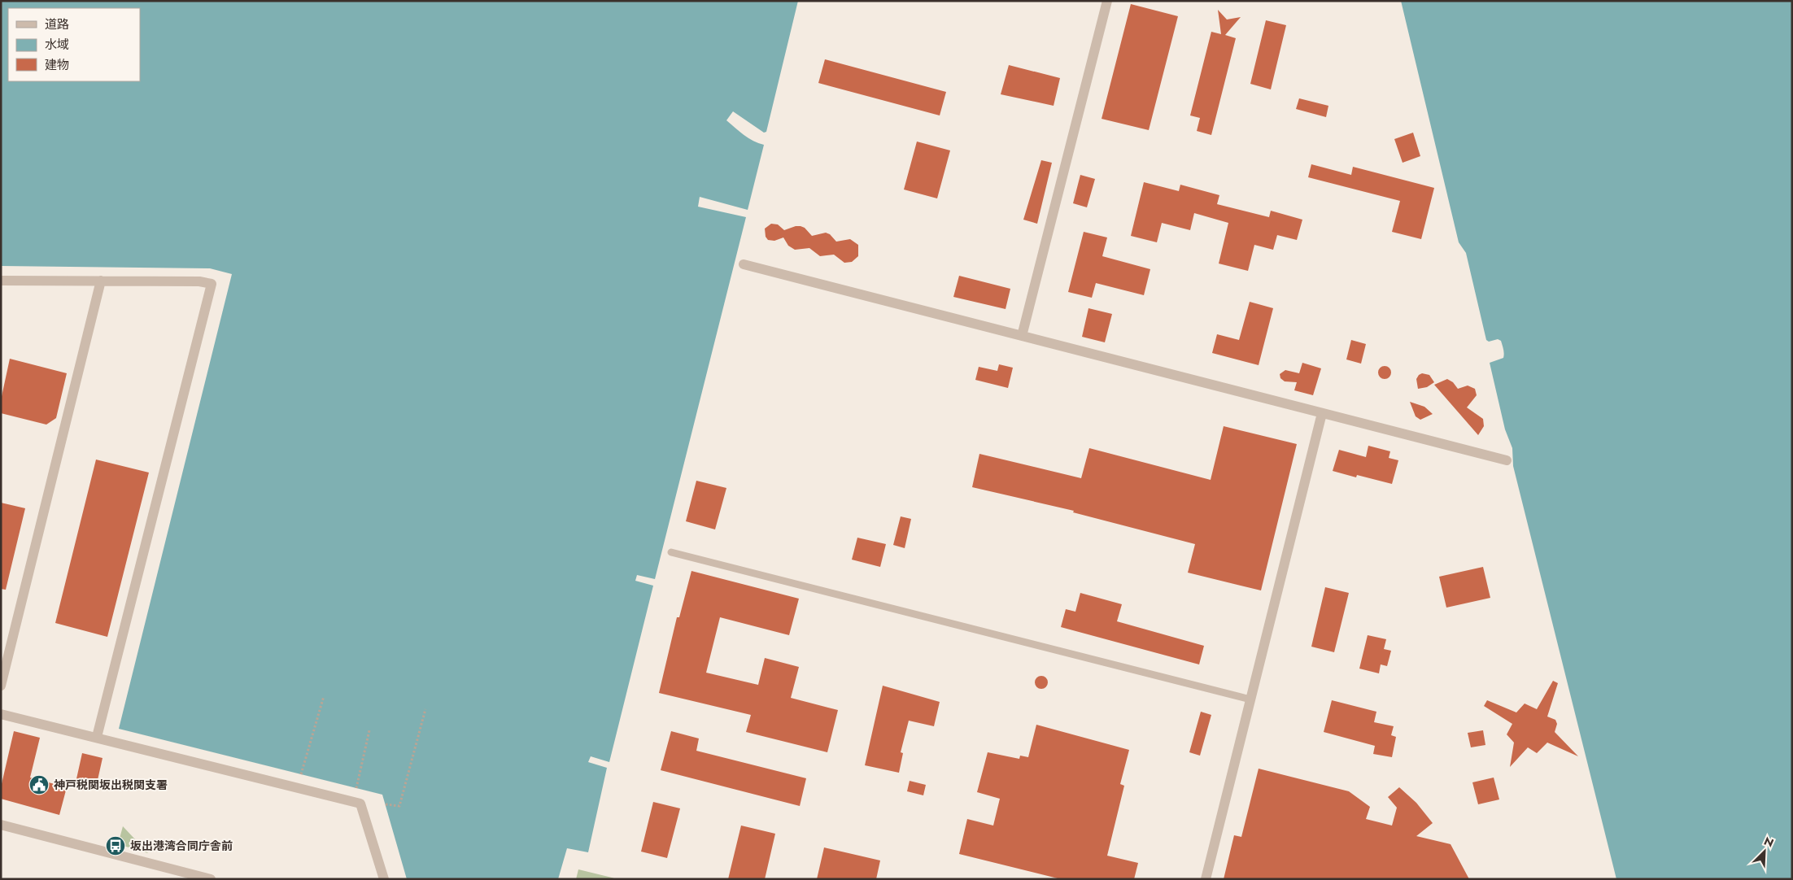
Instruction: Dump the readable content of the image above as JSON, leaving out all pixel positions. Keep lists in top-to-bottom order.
{
  "places": {
    "public building": ["神戸税関坂出税関支署"],
    "bus stop": ["坂出港湾合同庁舎前"]
  },
  "legend": ["道路", "水域", "建物"],
  "north": "top right"
}
